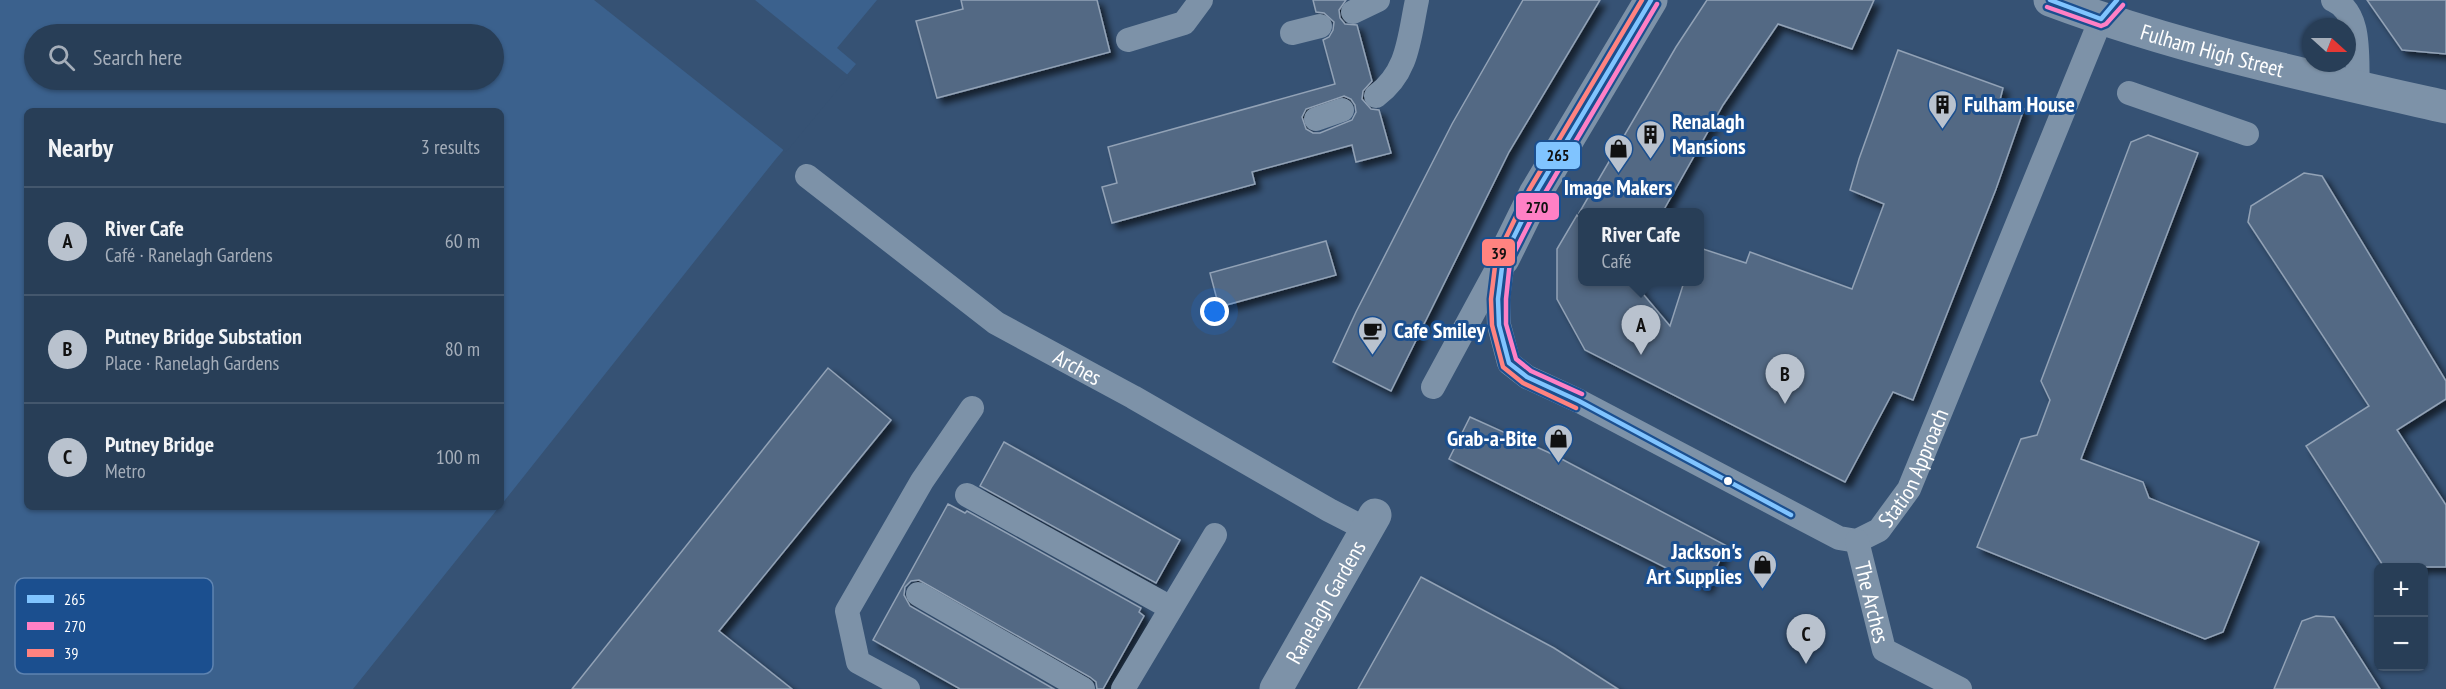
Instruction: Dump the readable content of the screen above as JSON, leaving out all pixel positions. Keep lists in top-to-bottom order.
{
  "streets": {
    "street": ["Fulham High Street", "Ranelagh Gardens"],
    "lane": ["Arches", "Station Approach", "The Arches"]
  },
  "crossings": [
    ["Fulham High Street", "Station Approach"],
    ["Arches", "Ranelagh Gardens"],
    ["Station Approach", "The Arches"]
  ],
  "places": {
    "building": ["Fulham House", "Renalagh Mansions"],
    "shop": ["Image Makers", "Grab-a-Bite", "Jackson's Art Supplies"],
    "cafe": ["Cafe Smiley"]
  },
  "lines": ["transit line 265", "transit line 39", "transit line 270"],
  "legend": ["265", "270", "39"],
  "north": "right",
  "page": {
    "search": "Search here",
    "heading": ["Nearby", "3 results"],
    "list": [
      {
        "mark": "A",
        "name": "River Cafe",
        "note": "Café · Ranelagh Gardens",
        "value": "60 m"
      },
      {
        "mark": "B",
        "name": "Putney Bridge Substation",
        "note": "Place · Ranelagh Gardens",
        "value": "80 m"
      },
      {
        "mark": "C",
        "name": "Putney Bridge",
        "note": "Metro",
        "value": "100 m"
      }
    ],
    "popup": ["River Cafe", "Café"],
    "pins": ["A", "B", "C"],
    "map_buttons": ["+", "−"]
  }
}
